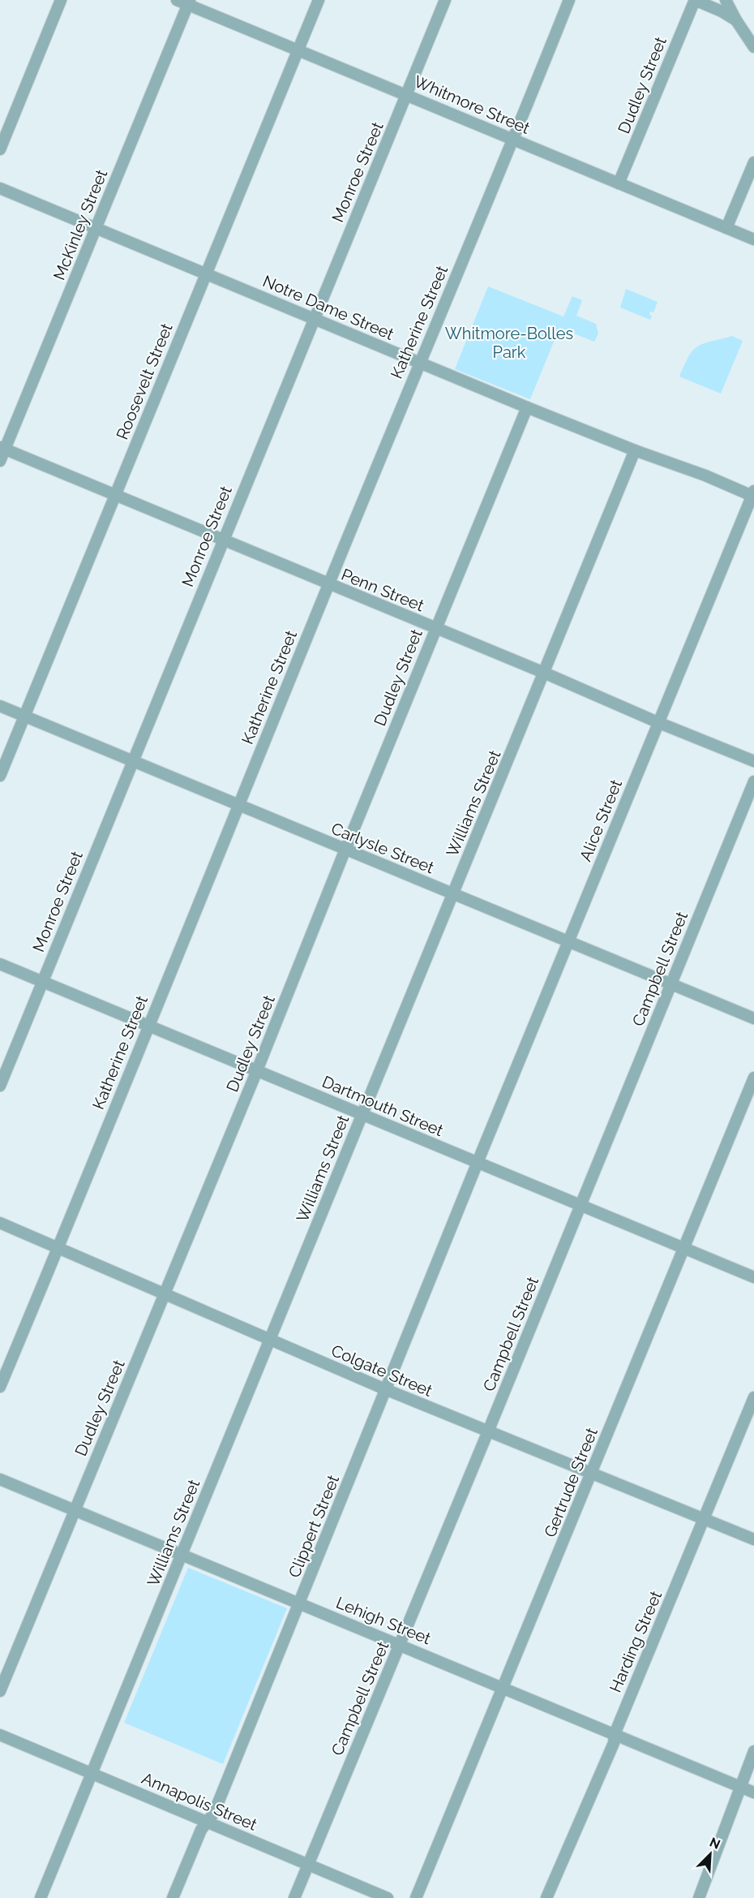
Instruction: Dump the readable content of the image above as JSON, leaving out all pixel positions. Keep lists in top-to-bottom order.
{
  "streets": {
    "street": [
      "Dudley Street",
      "Whitmore Street",
      "Monroe Street",
      "McKinley Street",
      "Notre Dame Street",
      "Katherine Street",
      "Roosevelt Street",
      "Penn Street",
      "Williams Street",
      "Alice Street",
      "Carlysle Street",
      "Campbell Street",
      "Dartmouth Street",
      "Colgate Street",
      "Gertrude Street",
      "Clippert Street",
      "Lehigh Street",
      "Harding Street",
      "Annapolis Street"
    ]
  },
  "crossings": [
    ["Dudley Street", "Whitmore Street"],
    ["Dudley Street", "Notre Dame Street"],
    ["Dudley Street", "Penn Street"],
    ["Dudley Street", "Carlysle Street"],
    ["Dudley Street", "Dartmouth Street"],
    ["Dudley Street", "Colgate Street"],
    ["Dudley Street", "Lehigh Street"],
    ["Whitmore Street", "Monroe Street"],
    ["Whitmore Street", "McKinley Street"],
    ["Whitmore Street", "Katherine Street"],
    ["Whitmore Street", "Roosevelt Street"],
    ["Monroe Street", "Notre Dame Street"],
    ["Monroe Street", "Penn Street"],
    ["Monroe Street", "Carlysle Street"],
    ["Monroe Street", "Dartmouth Street"],
    ["McKinley Street", "Notre Dame Street"],
    ["McKinley Street", "Penn Street"],
    ["Notre Dame Street", "Katherine Street"],
    ["Notre Dame Street", "Roosevelt Street"],
    ["Notre Dame Street", "Williams Street"],
    ["Notre Dame Street", "Alice Street"],
    ["Katherine Street", "Penn Street"],
    ["Katherine Street", "Carlysle Street"],
    ["Katherine Street", "Dartmouth Street"],
    ["Katherine Street", "Colgate Street"],
    ["Roosevelt Street", "Penn Street"],
    ["Roosevelt Street", "Carlysle Street"],
    ["Penn Street", "Williams Street"],
    ["Penn Street", "Alice Street"],
    ["Williams Street", "Carlysle Street"],
    ["Williams Street", "Dartmouth Street"],
    ["Williams Street", "Colgate Street"],
    ["Williams Street", "Lehigh Street"],
    ["Williams Street", "Annapolis Street"],
    ["Alice Street", "Carlysle Street"],
    ["Alice Street", "Dartmouth Street"],
    ["Alice Street", "Clippert Street"],
    ["Carlysle Street", "Campbell Street"],
    ["Campbell Street", "Dartmouth Street"],
    ["Campbell Street", "Colgate Street"],
    ["Campbell Street", "Lehigh Street"],
    ["Campbell Street", "Annapolis Street"],
    ["Dartmouth Street", "Gertrude Street"],
    ["Dartmouth Street", "Clippert Street"],
    ["Colgate Street", "Gertrude Street"],
    ["Colgate Street", "Clippert Street"],
    ["Colgate Street", "Harding Street"],
    ["Gertrude Street", "Lehigh Street"],
    ["Clippert Street", "Lehigh Street"],
    ["Clippert Street", "Annapolis Street"],
    ["Lehigh Street", "Harding Street"]
  ],
  "parks": ["Whitmore-Bolles Park"],
  "north": "top right"
}
